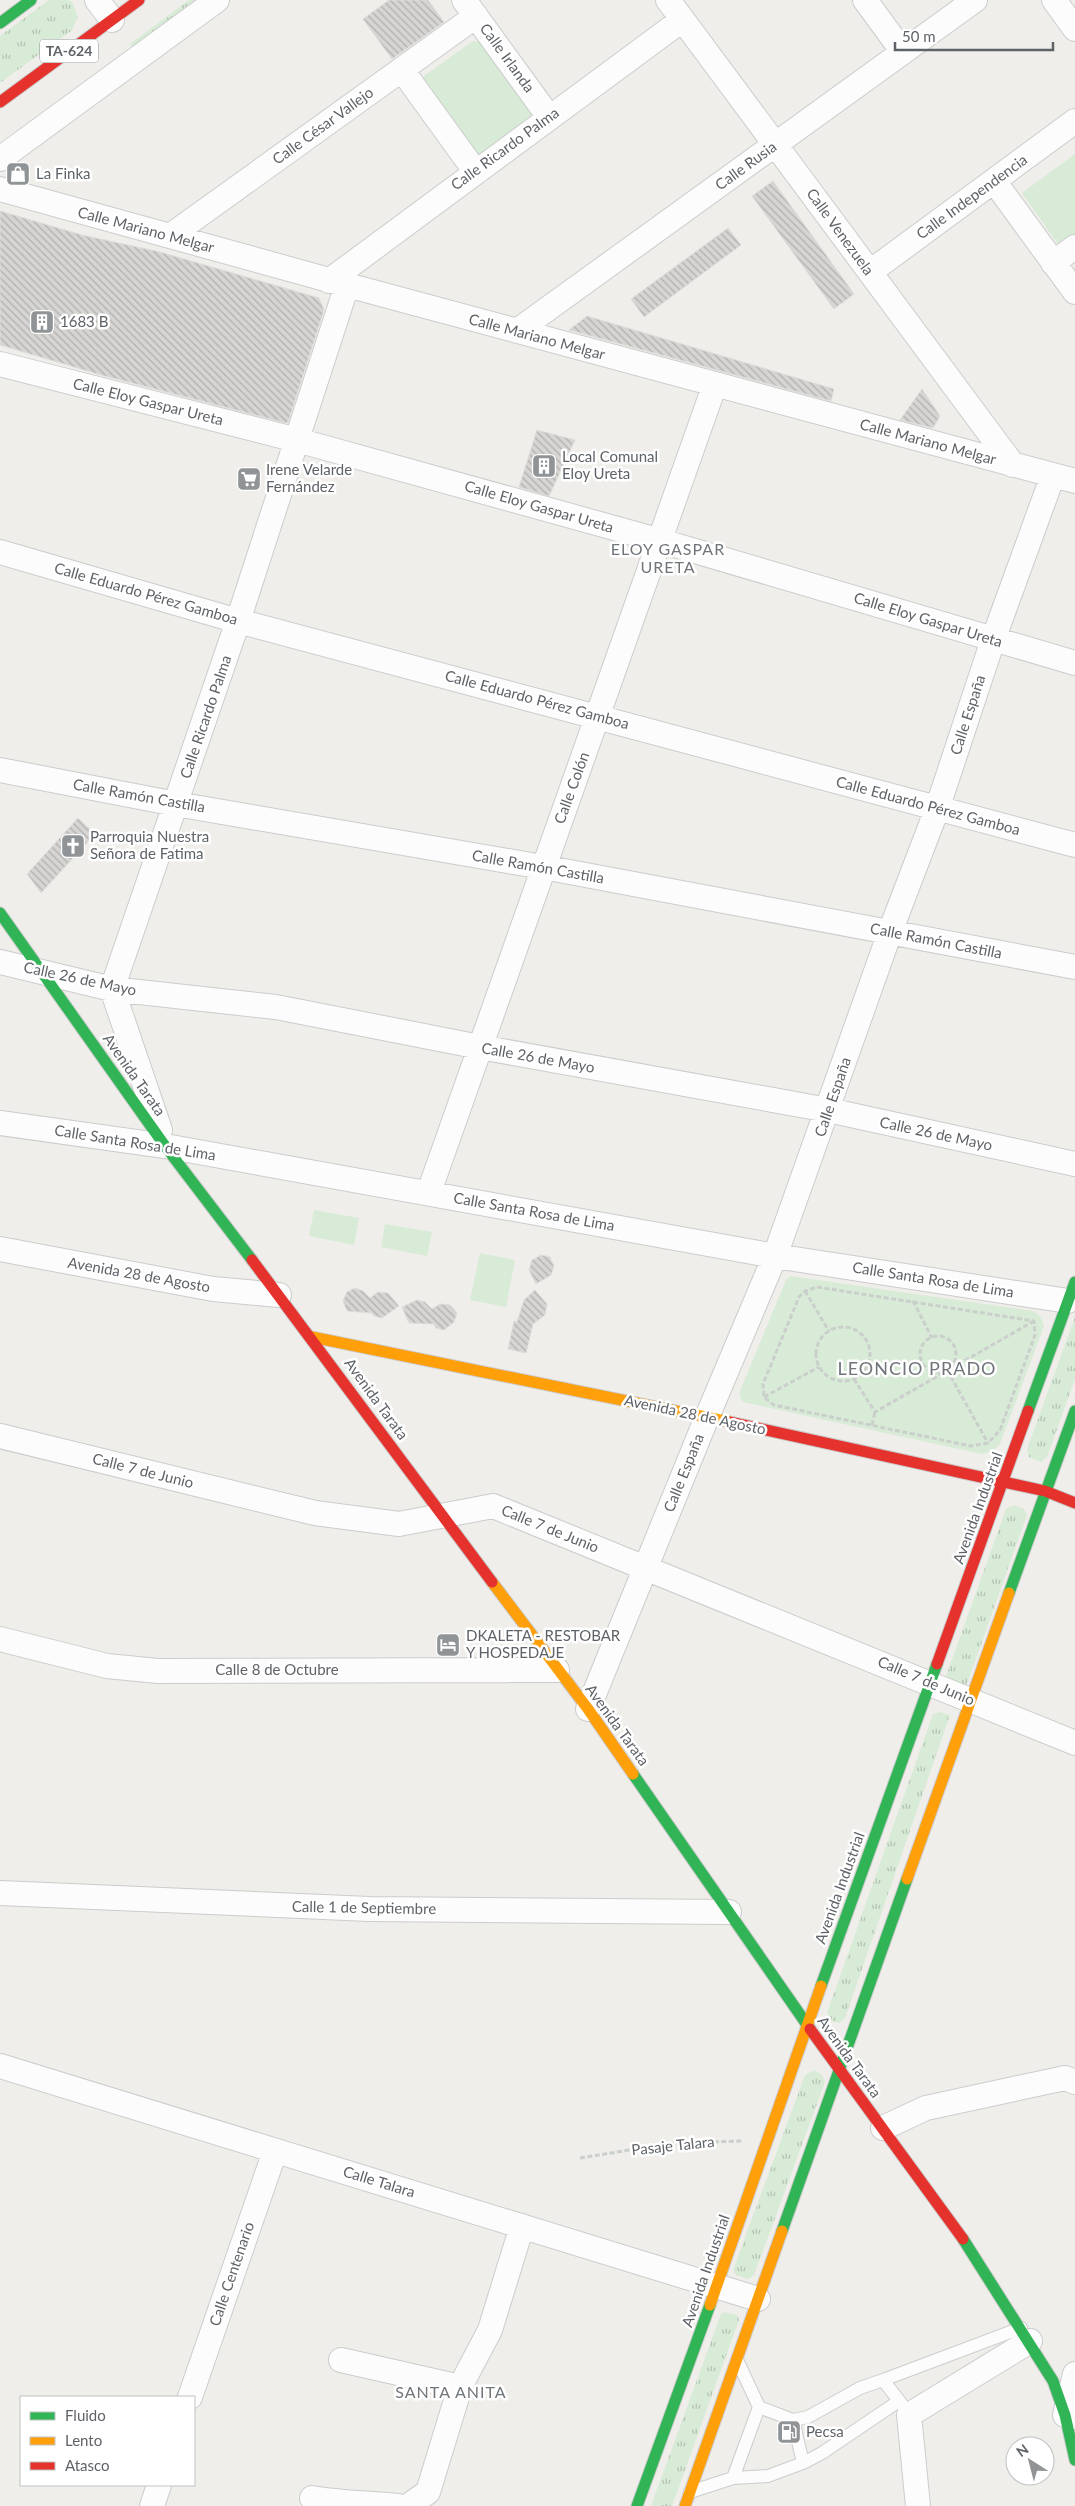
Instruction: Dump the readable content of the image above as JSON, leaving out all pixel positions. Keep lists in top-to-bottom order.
{
  "streets": {
    "main road": [
      "TA-624",
      "Avenida Tarata",
      "Avenida 28 de Agosto",
      "Avenida Industrial"
    ],
    "street": [
      "Calle Irlanda",
      "Calle César Vallejo",
      "Calle Ricardo Palma",
      "Calle Rusia",
      "Calle Independencia",
      "Calle Mariano Melgar",
      "Calle Venezuela",
      "Calle Eloy Gaspar Ureta",
      "Calle Eduardo Pérez Gamboa",
      "Calle España",
      "Calle Colón",
      "Calle Ramón Castilla",
      "Calle 26 de Mayo",
      "Calle Santa Rosa de Lima",
      "Calle 7 de Junio",
      "Calle 8 de Octubre",
      "Calle 1 de Septiembre",
      "Calle Talara",
      "Calle Centenario"
    ],
    "path": ["Pasaje Talara"]
  },
  "crossings": [
    ["Calle Irlanda", "Calle César Vallejo"],
    ["Calle Irlanda", "Calle Ricardo Palma"],
    ["Calle César Vallejo", "Calle Mariano Melgar"],
    ["Calle Ricardo Palma", "Calle Mariano Melgar"],
    ["Calle Ricardo Palma", "Calle Venezuela"],
    ["Calle Ricardo Palma", "Calle Eloy Gaspar Ureta"],
    ["Calle Ricardo Palma", "Calle Eduardo Pérez Gamboa"],
    ["Calle Ricardo Palma", "Calle Ramón Castilla"],
    ["Calle Ricardo Palma", "Calle 26 de Mayo"],
    ["Calle Rusia", "Calle Mariano Melgar"],
    ["Calle Rusia", "Calle Venezuela"],
    ["Calle Independencia", "Calle Venezuela"],
    ["Calle Mariano Melgar", "Calle Venezuela"],
    ["Calle Mariano Melgar", "Calle España"],
    ["Calle Mariano Melgar", "Calle Colón"],
    ["Calle Eloy Gaspar Ureta", "Calle España"],
    ["Calle Eloy Gaspar Ureta", "Calle Colón"],
    ["Calle Eduardo Pérez Gamboa", "Calle España"],
    ["Calle Eduardo Pérez Gamboa", "Calle Colón"],
    ["Calle España", "Calle Ramón Castilla"],
    ["Calle España", "Calle 26 de Mayo"],
    ["Calle España", "Avenida Tarata"],
    ["Calle España", "Calle Santa Rosa de Lima"],
    ["Calle España", "Avenida 28 de Agosto"],
    ["Calle España", "Calle 7 de Junio"],
    ["Calle Colón", "Calle Ramón Castilla"],
    ["Calle Colón", "Calle 26 de Mayo"],
    ["Calle Colón", "Calle Santa Rosa de Lima"],
    ["Calle 26 de Mayo", "Avenida Tarata"],
    ["Avenida Tarata", "Calle Santa Rosa de Lima"],
    ["Avenida Tarata", "Avenida 28 de Agosto"],
    ["Avenida Tarata", "Calle 7 de Junio"],
    ["Avenida Tarata", "Avenida Industrial"],
    ["Avenida Tarata", "Calle 8 de Octubre"],
    ["Avenida Tarata", "Calle 1 de Septiembre"],
    ["Calle Santa Rosa de Lima", "Avenida Industrial"],
    ["Avenida 28 de Agosto", "Avenida Industrial"],
    ["Calle 7 de Junio", "Avenida Industrial"],
    ["Avenida Industrial", "Pasaje Talara"],
    ["Avenida Industrial", "Calle Talara"],
    ["Calle Talara", "Calle Centenario"]
  ],
  "districts": ["ELOY GASPAR URETA", "LEONCIO PRADO", "SANTA ANITA"],
  "places": {
    "shop": ["La Finka"],
    "building": ["1683 B", "Local Comunal Eloy Ureta"],
    "supermarket": ["Irene Velarde Fernández"],
    "church": ["Parroquia Nuestra Señora de Fatima"],
    "hotel": ["DKALETA - RESTOBAR Y HOSPEDAJE"],
    "fuel station": ["Pecsa"]
  },
  "legend": ["Fluido", "Lento", "Atasco"],
  "scale_bar": "50 m",
  "north": "top left"
}
